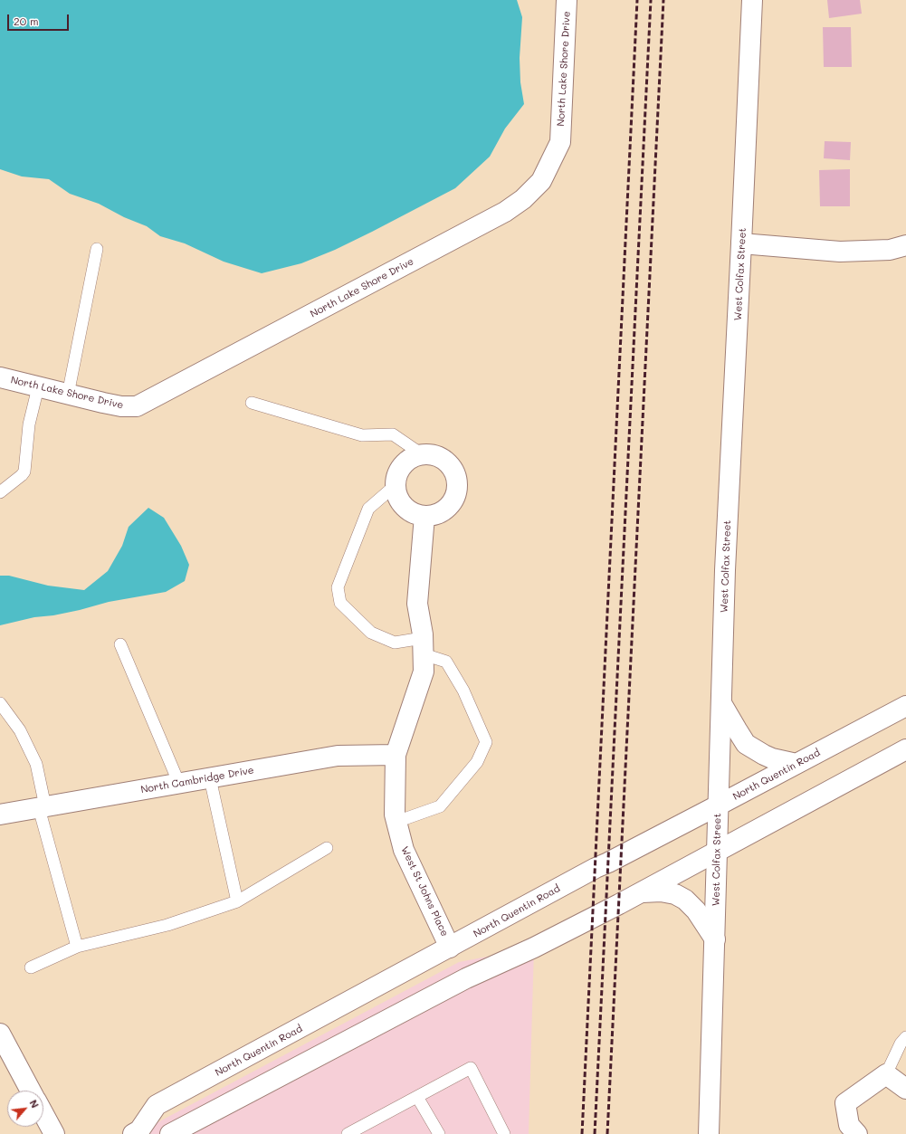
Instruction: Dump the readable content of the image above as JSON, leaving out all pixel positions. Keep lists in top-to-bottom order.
{
  "streets": {
    "street": [
      "North Lake Shore Drive",
      "West Colfax Street",
      "North Quentin Road",
      "North Cambridge Drive",
      "West St Johns Place"
    ]
  },
  "crossings": [
    ["West Colfax Street", "North Quentin Road"],
    ["North Quentin Road", "West St Johns Place"],
    ["North Cambridge Drive", "West St Johns Place"]
  ],
  "scale_bar": "20 m",
  "north": "top right"
}
